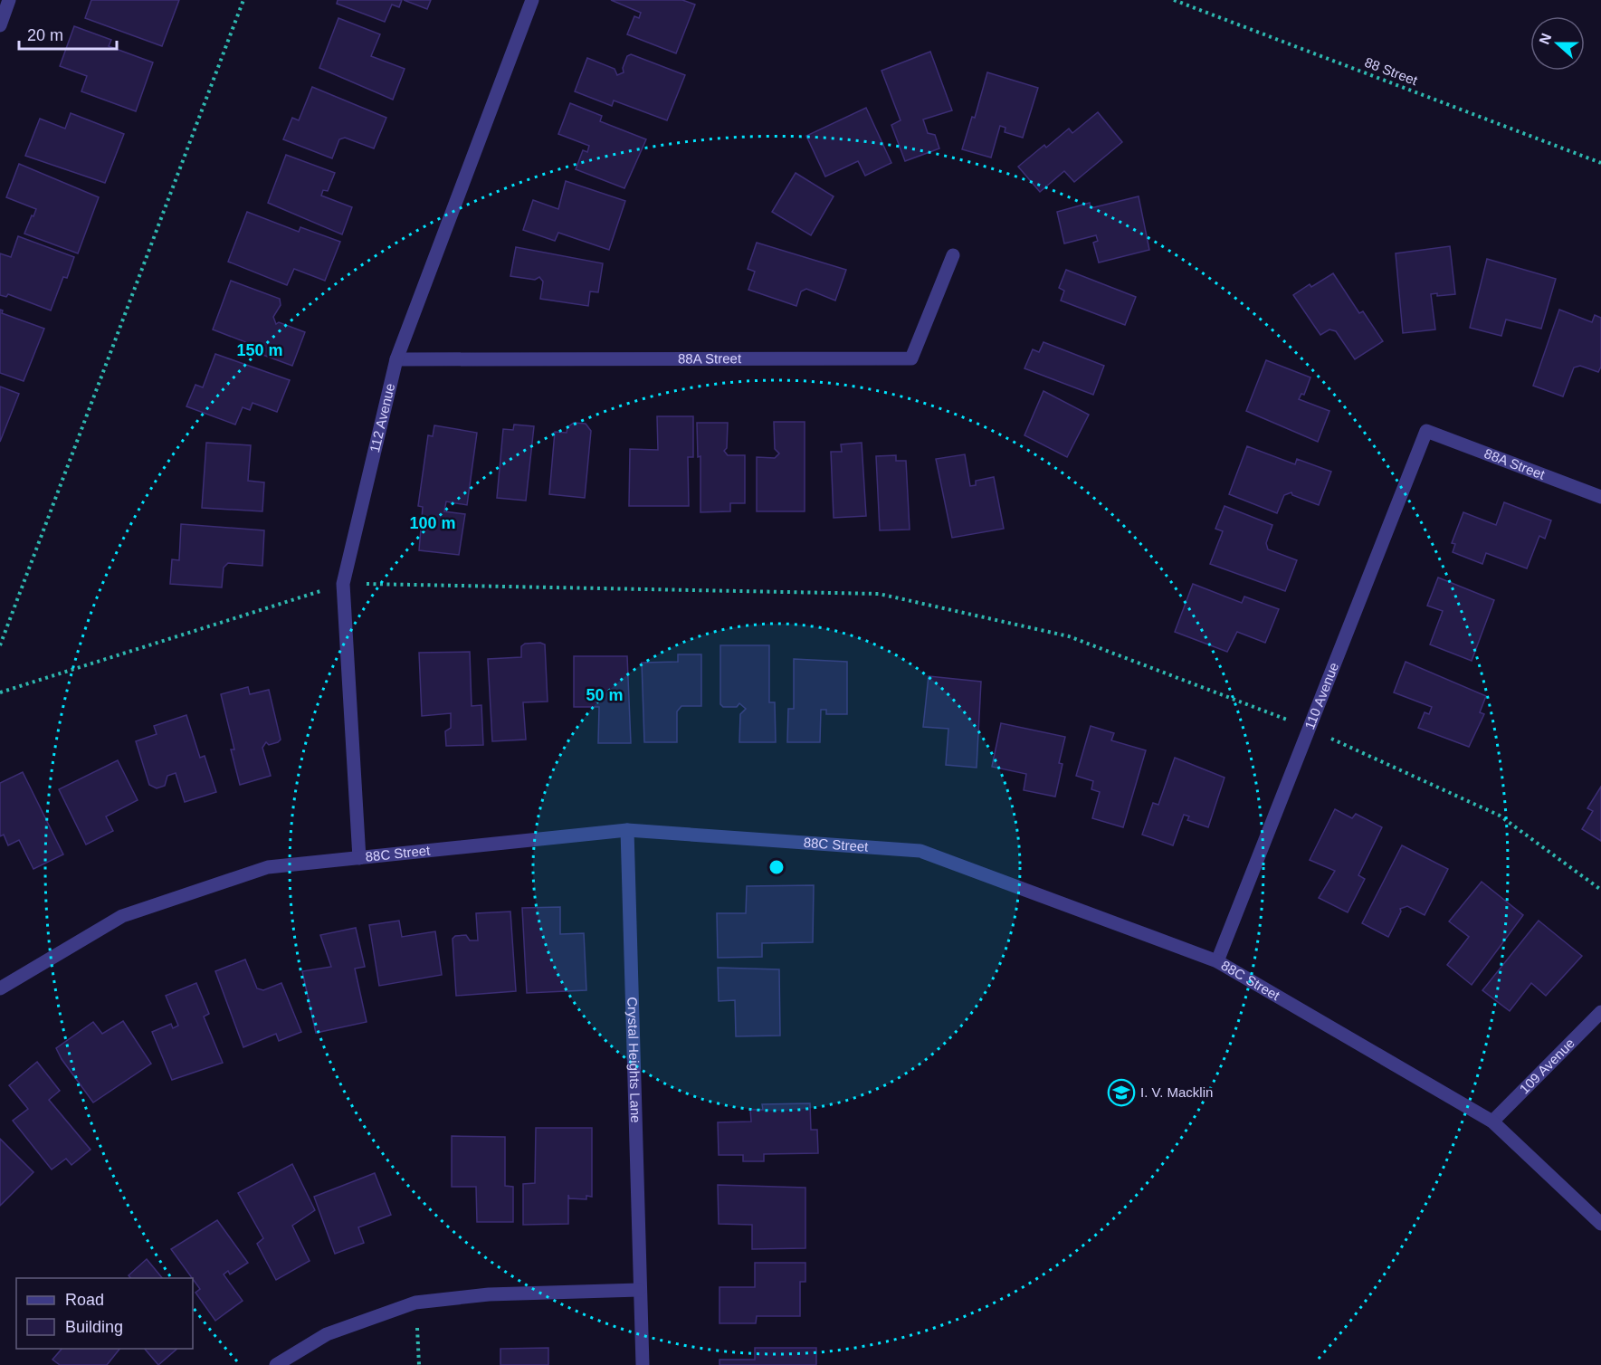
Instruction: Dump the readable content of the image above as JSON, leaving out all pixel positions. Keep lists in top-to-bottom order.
{
  "streets": {
    "street": [
      "88A Street",
      "112 Avenue",
      "110 Avenue",
      "88C Street",
      "Crystal Heights Lane",
      "109 Avenue"
    ],
    "path": ["88 Street"]
  },
  "crossings": [
    ["88A Street", "112 Avenue"],
    ["88A Street", "110 Avenue"],
    ["112 Avenue", "88C Street"],
    ["110 Avenue", "88C Street"],
    ["88C Street", "Crystal Heights Lane"],
    ["88C Street", "109 Avenue"]
  ],
  "places": {
    "school or university": ["I. V. Macklin"]
  },
  "legend": ["Road", "Building"],
  "scale_bar": "20 m",
  "north": "left",
  "rings": ["150 m", "100 m", "50 m"]
}
